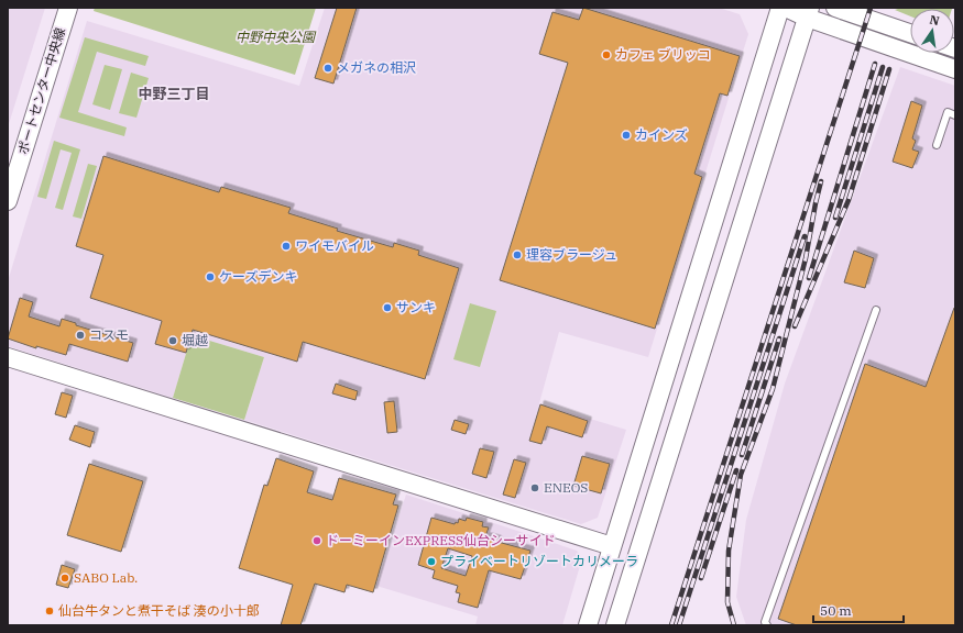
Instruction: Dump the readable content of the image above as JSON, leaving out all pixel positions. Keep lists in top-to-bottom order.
{
  "streets": {
    "street": ["ポートセンター中央線"]
  },
  "districts": ["中野三丁目"],
  "parks": ["中野中央公園"],
  "places": [
    "カフェ ブリッコ",
    "メガネの相沢",
    "カインズ",
    "ワイモバイル",
    "理容ブラージュ",
    "ケーズデンキ",
    "サンキ",
    "コスモ",
    "堀越",
    "ENEOS",
    "ドーミーインEXPRESS仙台シーサイド",
    "プライベートリゾートカリメーラ",
    "SABO Lab.",
    "仙台牛タンと煮干そば 湊の小十郎"
  ],
  "scale_bar": "50 m",
  "north": "top"
}
